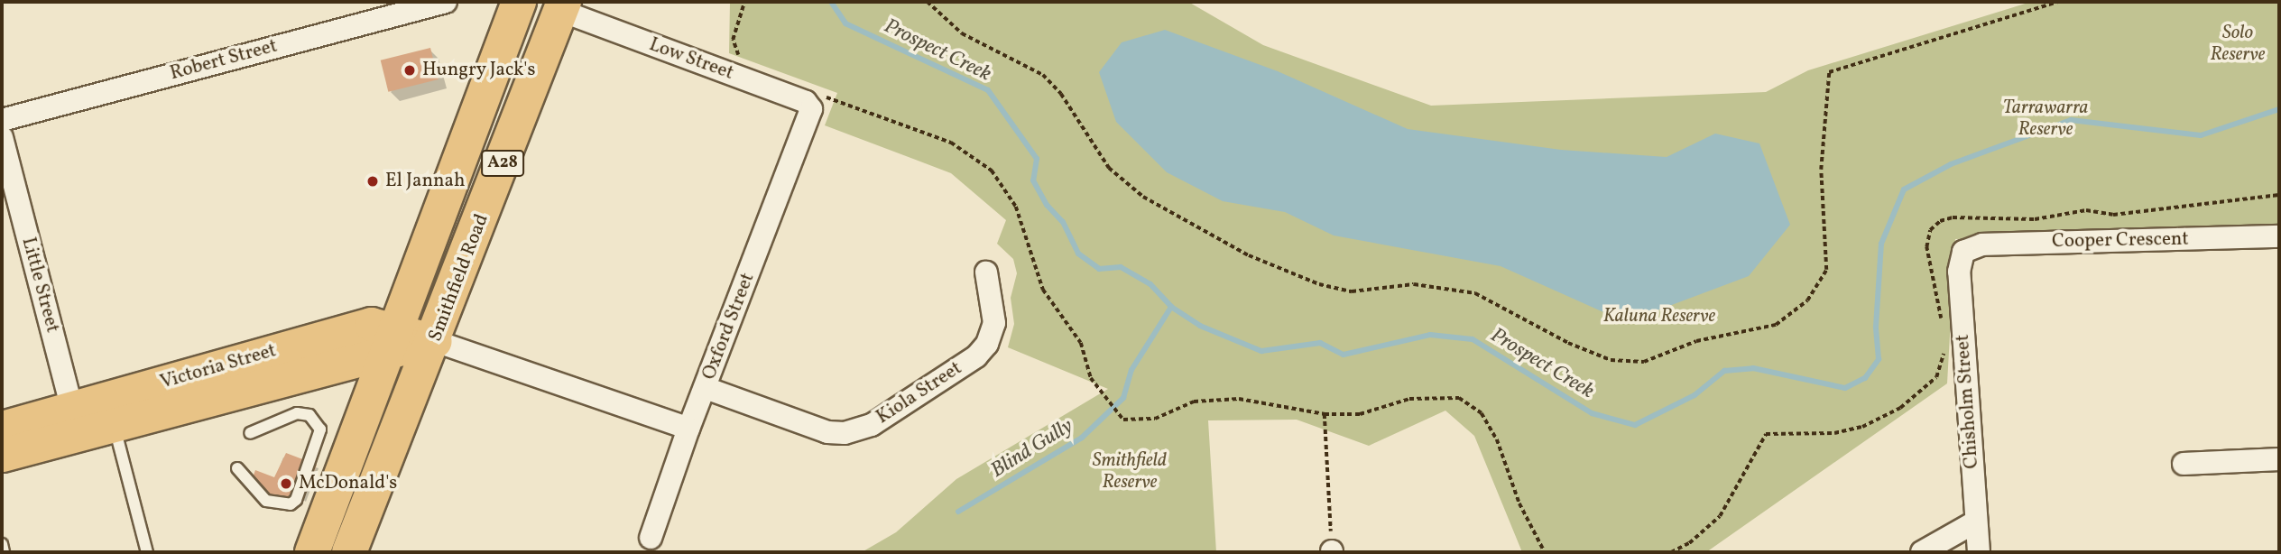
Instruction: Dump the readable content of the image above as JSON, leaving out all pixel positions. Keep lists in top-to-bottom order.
{
  "streets": {
    "highway": ["A28", "Smithfield Road"],
    "main road": ["Victoria Street"],
    "street": [
      "Low Street",
      "Robert Street",
      "Cooper Crescent",
      "Little Street",
      "Oxford Street",
      "Kiola Street",
      "Chisholm Street"
    ]
  },
  "crossings": [
    ["Low Street", "Smithfield Road"],
    ["Low Street", "Oxford Street"],
    ["A28", "Victoria Street"],
    ["Cooper Crescent", "Chisholm Street"],
    ["Smithfield Road", "Victoria Street"],
    ["Little Street", "Victoria Street"],
    ["Oxford Street", "Kiola Street"]
  ],
  "water": ["Prospect Creek", "Blind Gully"],
  "parks": [
    "Solo Reserve",
    "Tarrawarra Reserve",
    "Kaluna Reserve",
    "Smithfield Reserve"
  ],
  "places": ["Hungry Jack's", "El Jannah", "McDonald's"]
}
